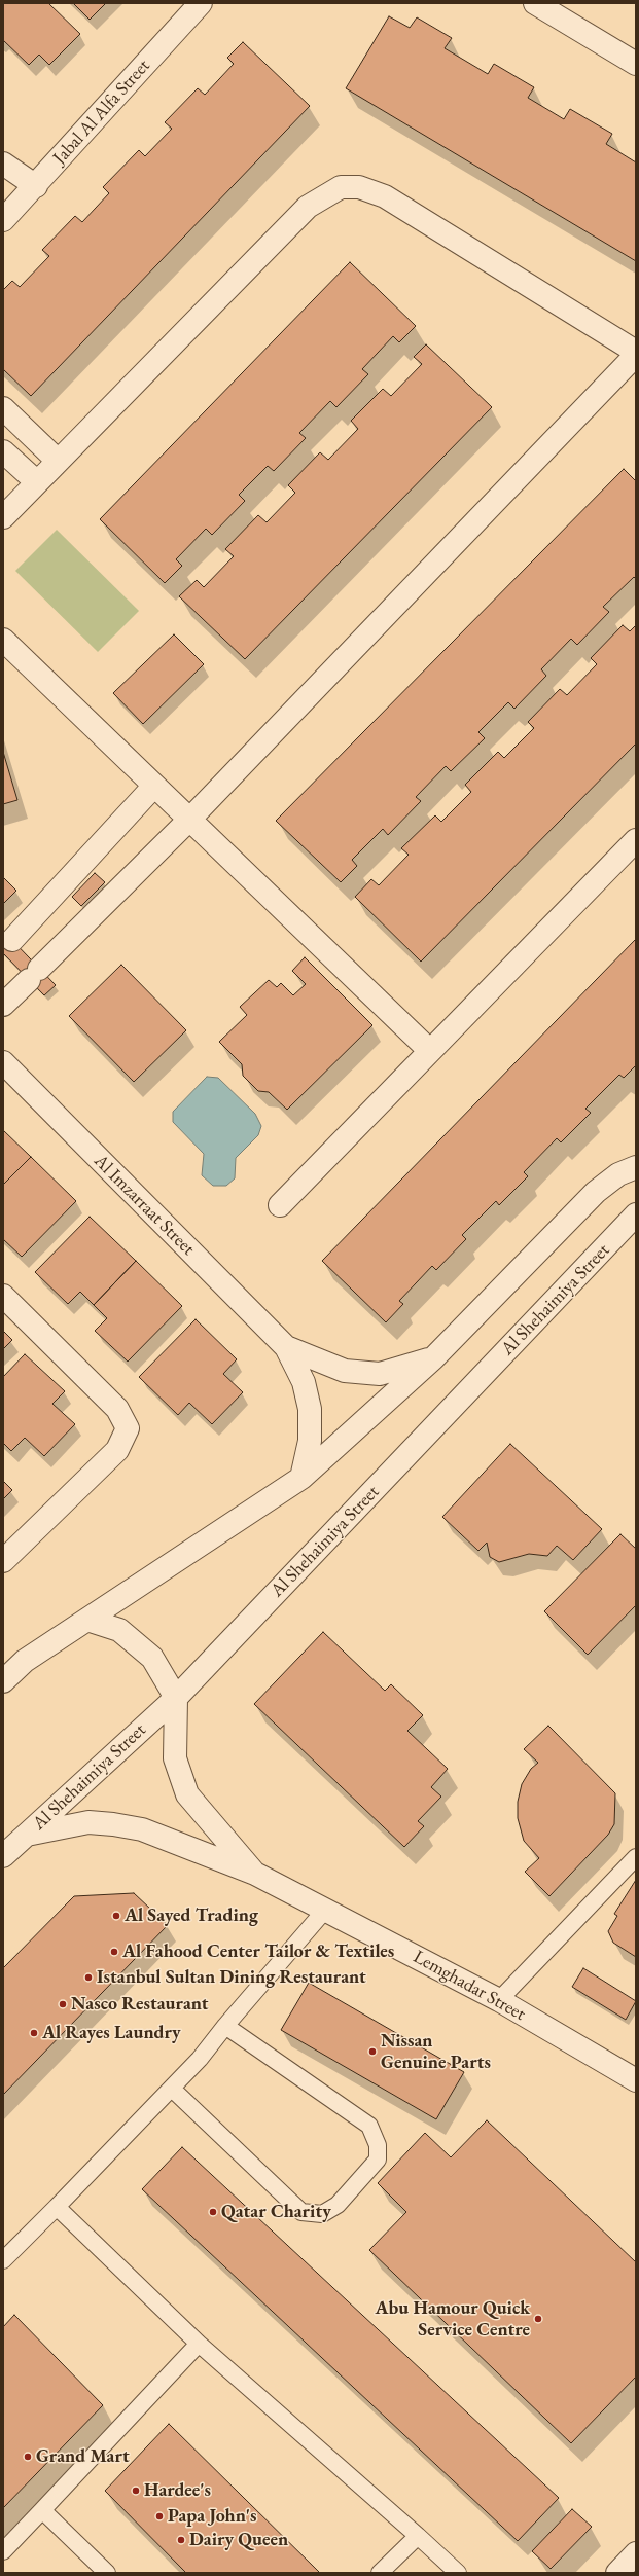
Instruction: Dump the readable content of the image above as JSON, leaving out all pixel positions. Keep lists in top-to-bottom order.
{
  "streets": {
    "street": [
      "Jabal Al Alfa Street",
      "Al Imzarraat Street",
      "Al Shehaimiya Street",
      "Lemghadar Street"
    ]
  },
  "crossings": [
    ["Al Shehaimiya Street", "Lemghadar Street"]
  ],
  "places": [
    "Al Sayed Trading",
    "Al Fahood Center Tailor & Textiles",
    "Istanbul Sultan Dining Restaurant",
    "Nasco Restaurant",
    "Al Rayes Laundry",
    "Nissan Genuine Parts",
    "Qatar Charity",
    "Abu Hamour Quick Service Centre",
    "Grand Mart",
    "Hardee's",
    "Papa John's",
    "Dairy Queen"
  ]
}
